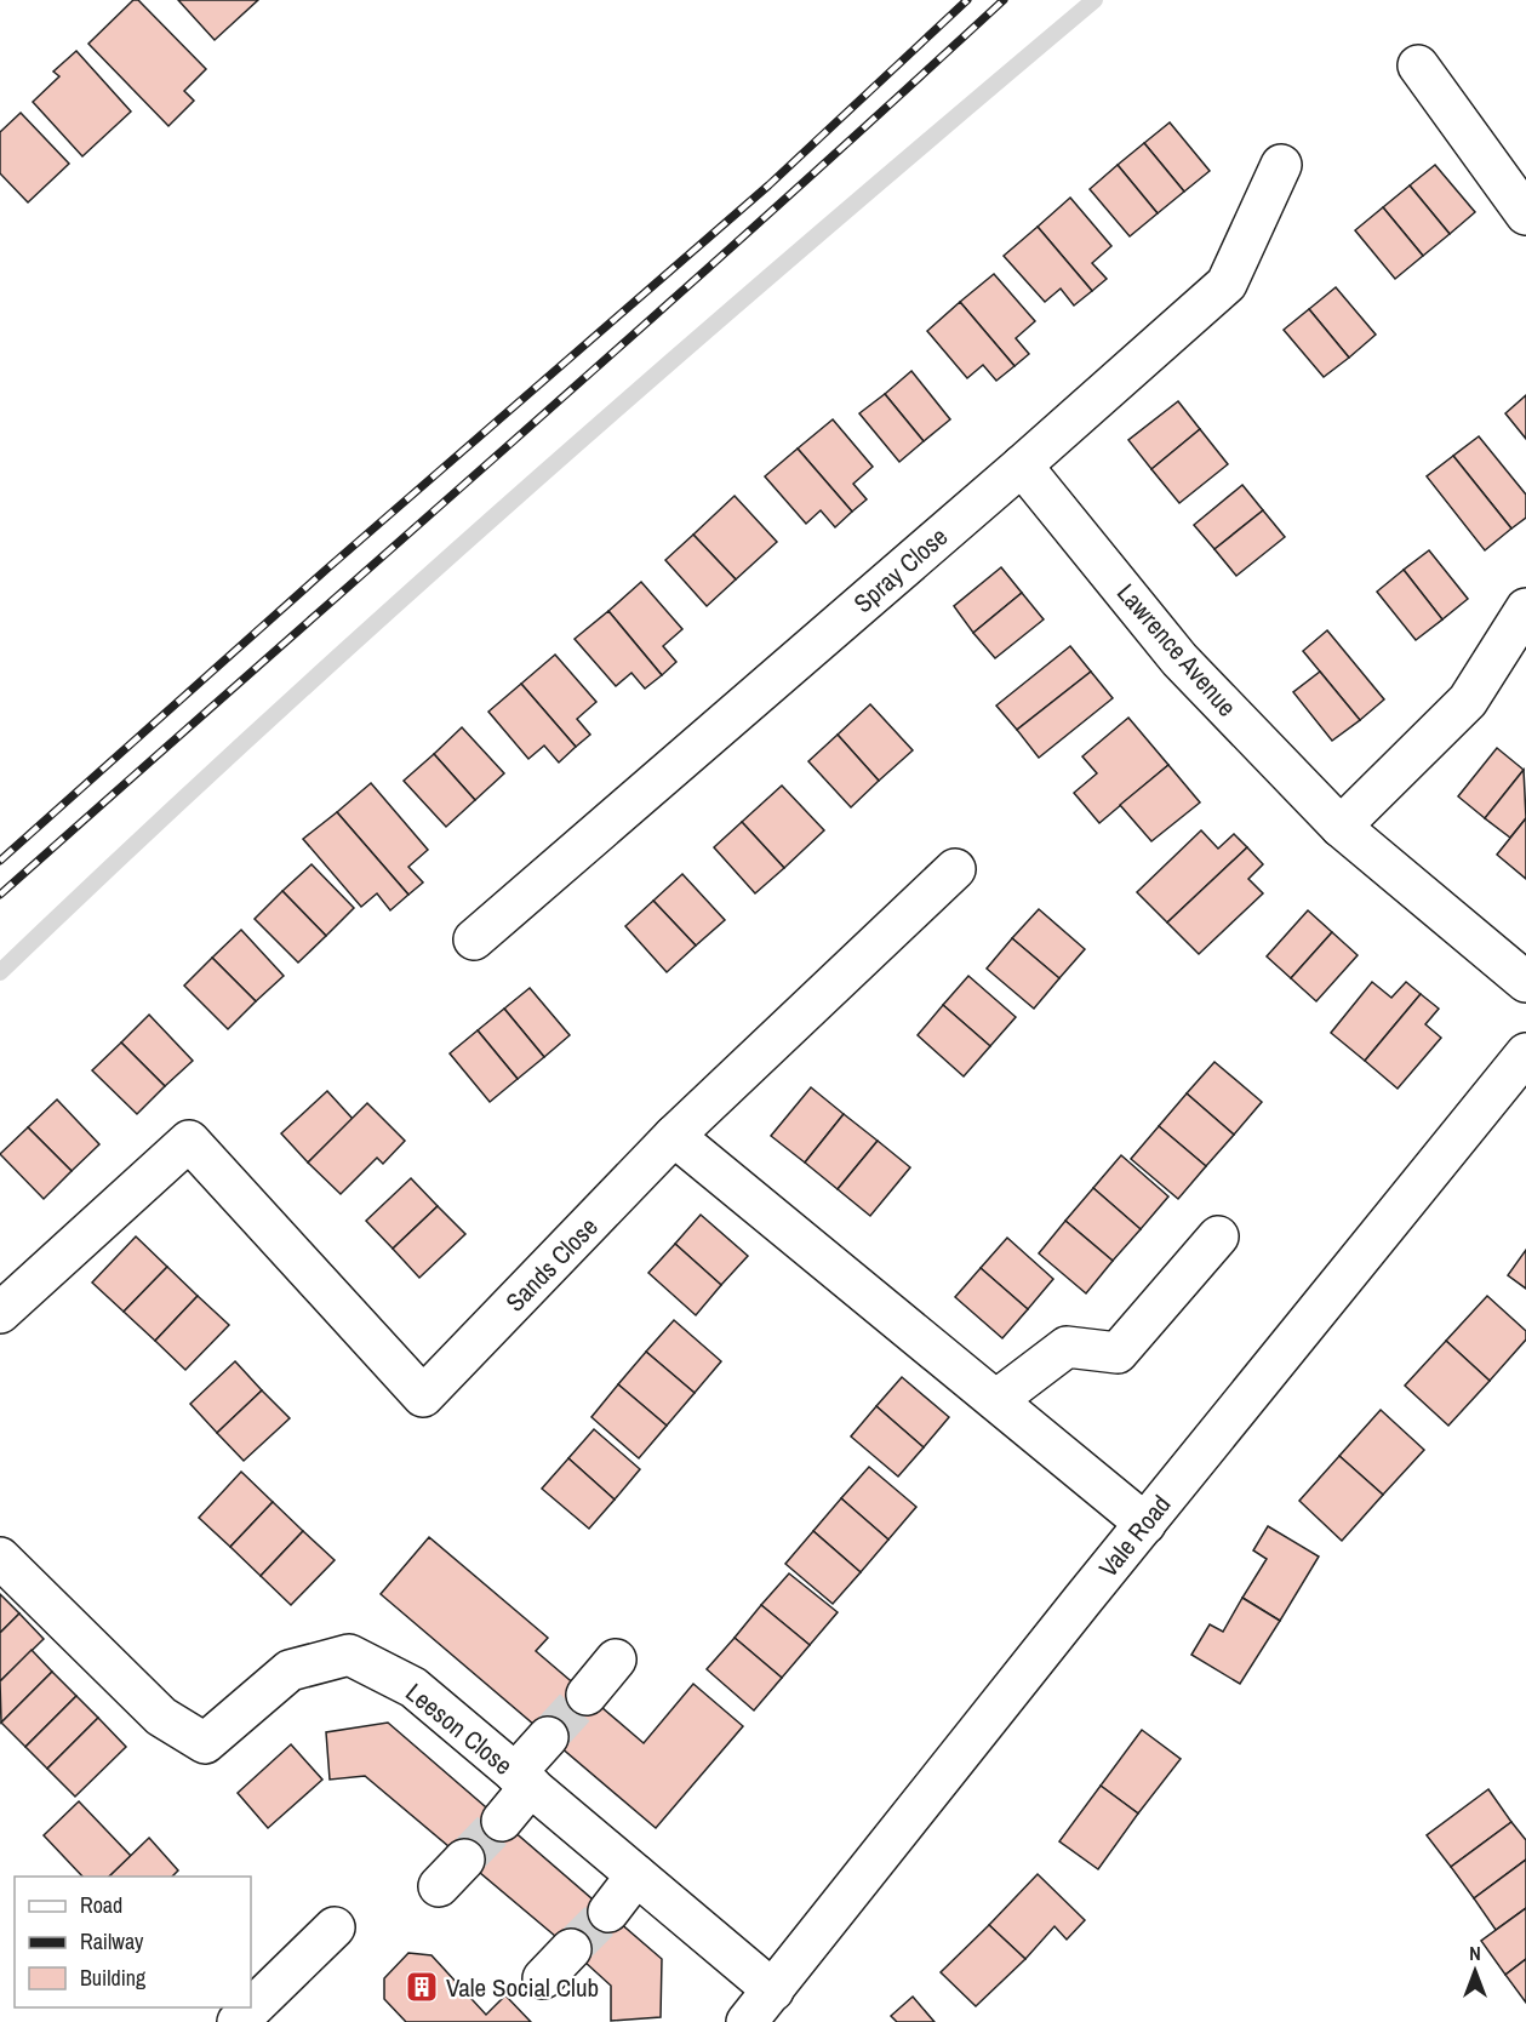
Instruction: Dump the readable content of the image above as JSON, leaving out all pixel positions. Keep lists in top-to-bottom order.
{
  "streets": {
    "street": [
      "Spray Close",
      "Lawrence Avenue",
      "Sands Close",
      "Vale Road",
      "Leeson Close"
    ]
  },
  "crossings": [
    ["Spray Close", "Lawrence Avenue"],
    ["Vale Road", "Leeson Close"]
  ],
  "places": {
    "building": ["Vale Social Club"]
  },
  "legend": ["Road", "Railway", "Building"],
  "north": "top"
}
